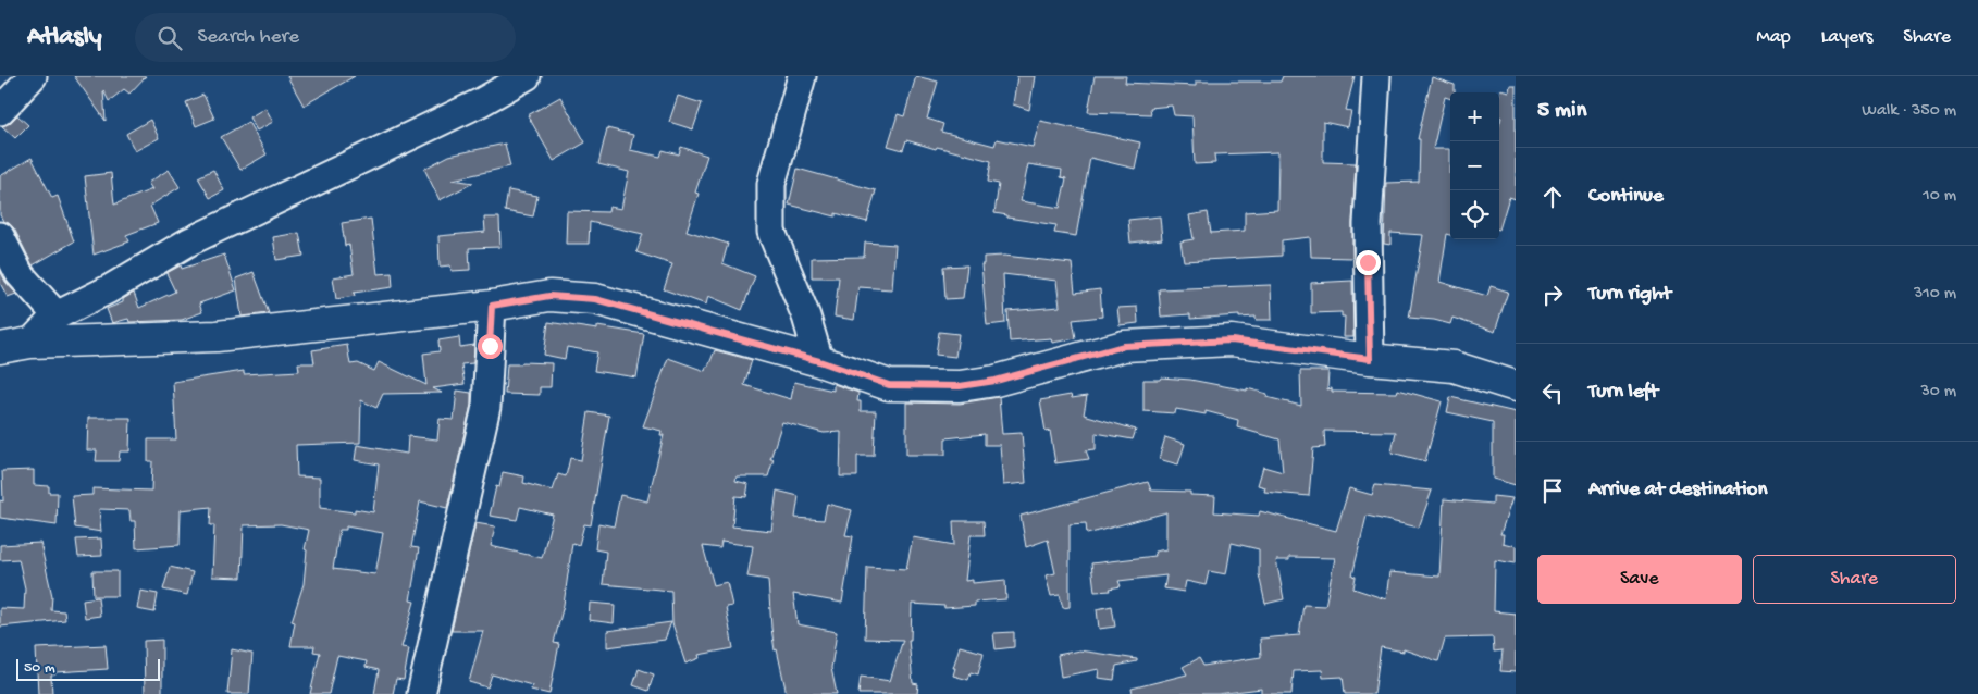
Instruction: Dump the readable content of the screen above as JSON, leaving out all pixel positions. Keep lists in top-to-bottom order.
{
  "scale_bar": "50 m",
  "page": {
    "header": "Atlasly",
    "search": "Search here",
    "nav": ["Map", "Layers", "Share"],
    "heading": ["5 min", "Walk · 350 m"],
    "map_buttons": ["+", "−"],
    "list": [
      ["Continue", "10 m"],
      ["Turn right", "310 m"],
      ["Turn left", "30 m"],
      "Arrive at destination"
    ],
    "buttons": ["Save", "Share"],
    "scale": "50 m"
  }
}
